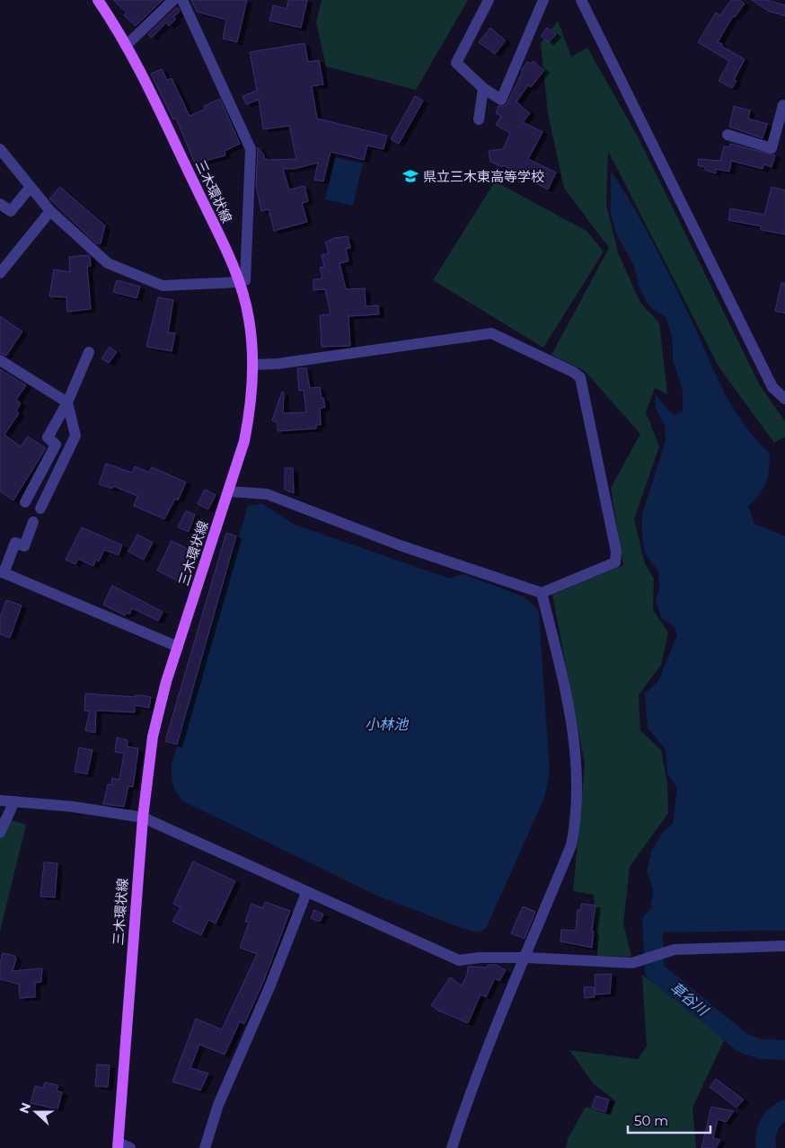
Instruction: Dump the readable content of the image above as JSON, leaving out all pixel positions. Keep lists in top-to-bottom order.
{
  "streets": {
    "main road": ["三木環状線"]
  },
  "water": ["小林池", "草谷川"],
  "places": {
    "school or university": ["県立三木東高等学校"]
  },
  "scale_bar": "50 m",
  "north": "left"
}
